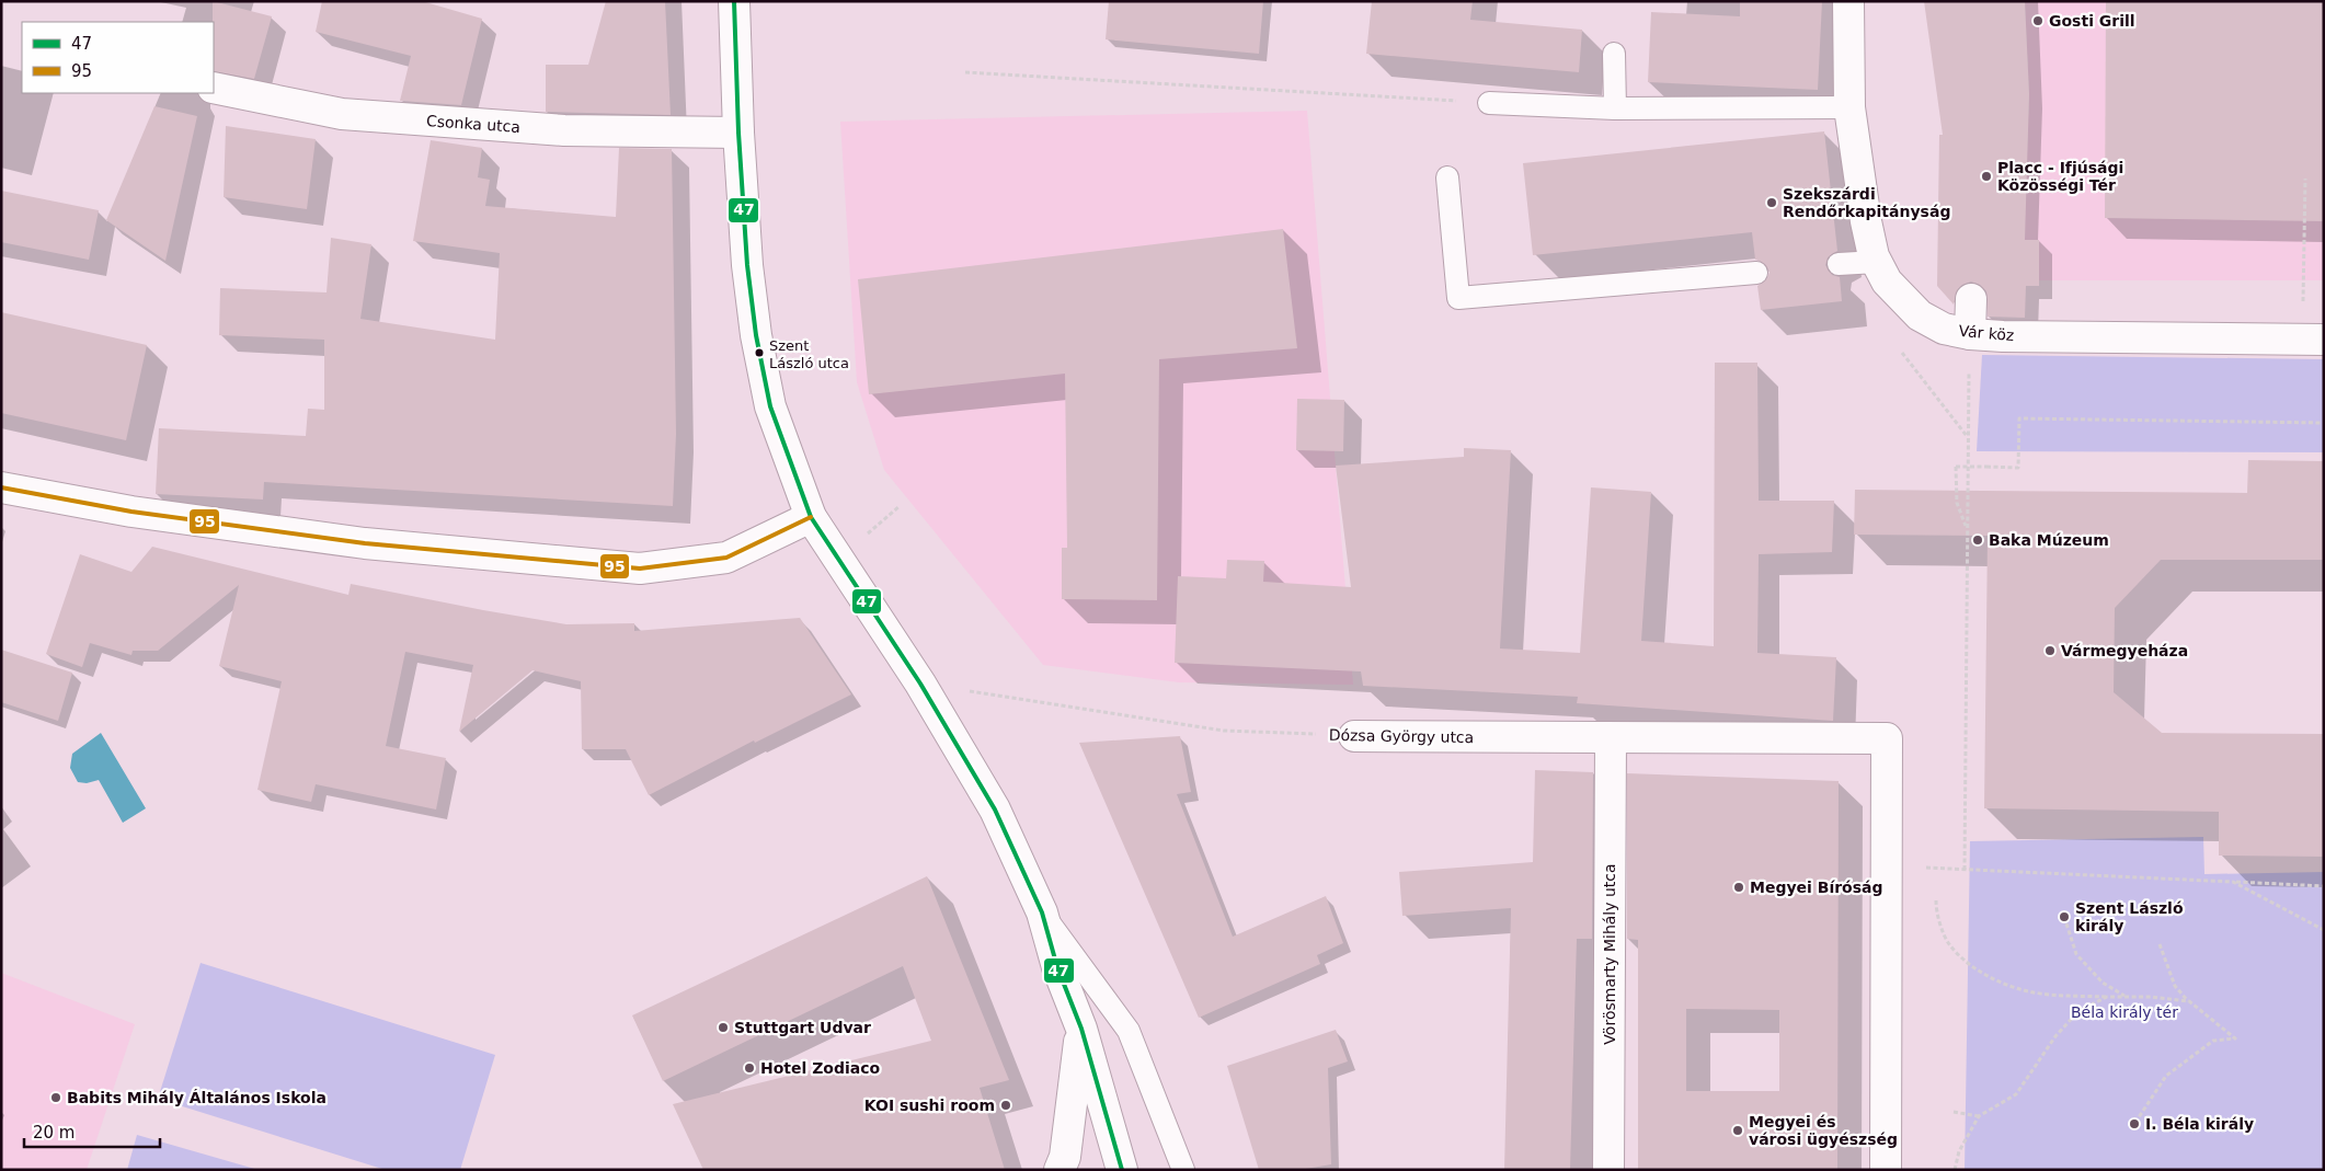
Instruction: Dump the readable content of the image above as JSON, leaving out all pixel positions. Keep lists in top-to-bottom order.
{
  "streets": {
    "street": [
      "Csonka utca",
      "Vár köz",
      "Dózsa György utca",
      "Vörösmarty Mihály utca"
    ]
  },
  "crossings": [
    ["Dózsa György utca", "Vörösmarty Mihály utca"]
  ],
  "parks": ["Béla király tér"],
  "places": [
    "Gosti Grill",
    "Placc - Ifjúsági Közösségi Tér",
    "Szekszárdi Rendőrkapitányság",
    "Szent László utca",
    "Baka Múzeum",
    "Vármegyeháza",
    "Megyei Bíróság",
    "Szent László király",
    "Stuttgart Udvar",
    "Hotel Zodiaco",
    "Babits Mihály Általános Iskola",
    "KOI sushi room",
    "I. Béla király",
    "Megyei és városi ügyészség"
  ],
  "lines": ["transit line 47", "transit line 95"],
  "legend": ["47", "95"],
  "scale_bar": "20 m"
}
